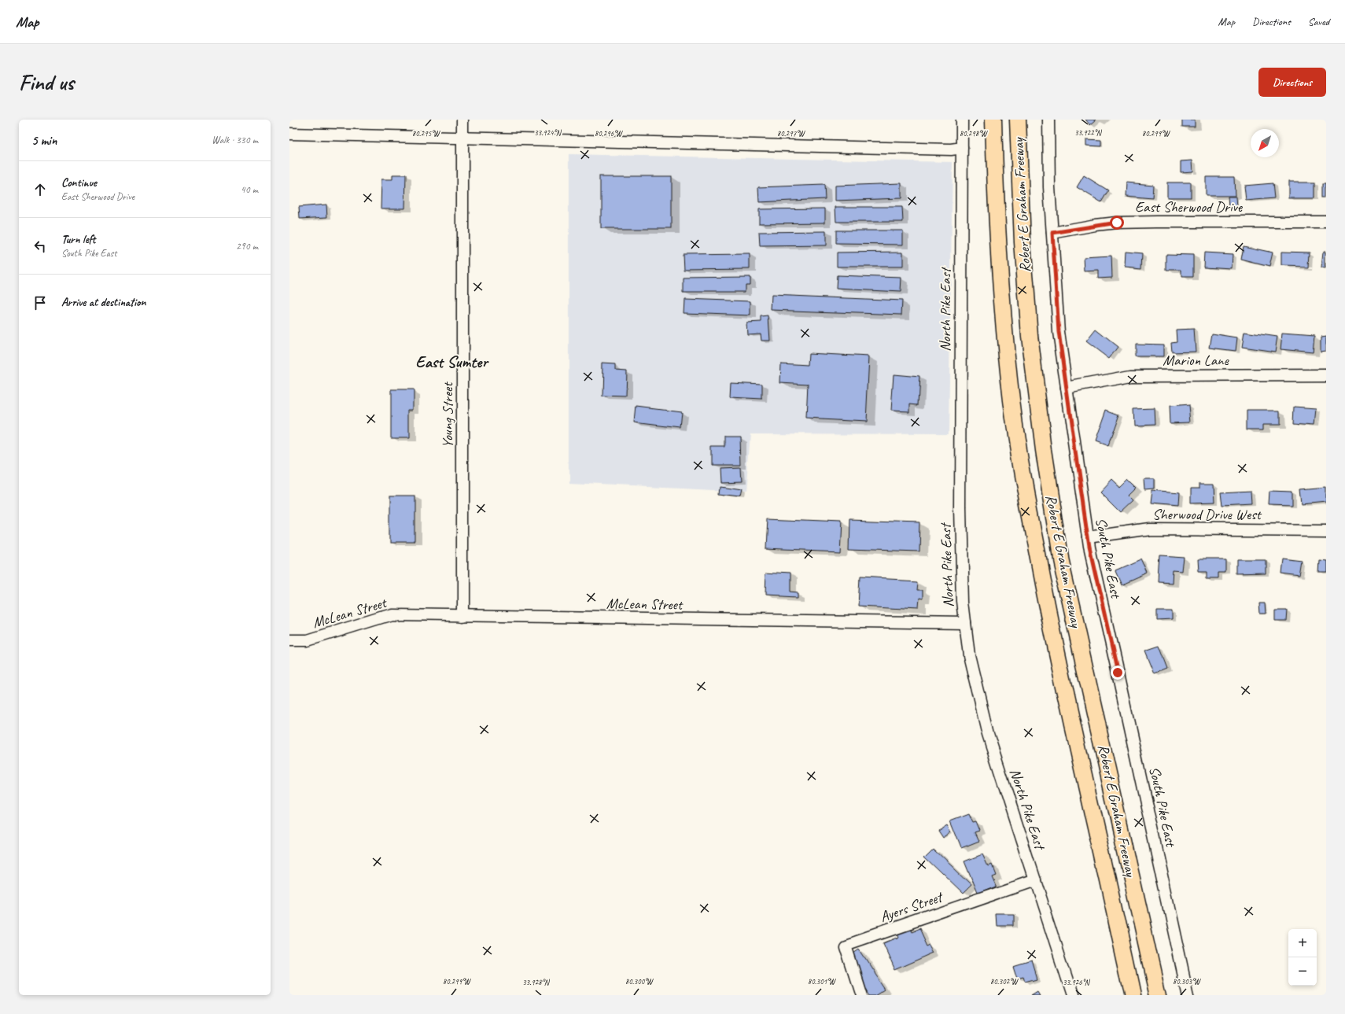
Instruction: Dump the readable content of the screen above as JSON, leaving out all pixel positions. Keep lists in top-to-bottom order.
{
  "streets": {
    "highway": ["Robert E Graham Freeway"],
    "street": [
      "East Sherwood Drive",
      "North Pike East",
      "Marion Lane",
      "Young Street",
      "Sherwood Drive West",
      "South Pike East",
      "McLean Street",
      "Ayers Street"
    ]
  },
  "crossings": [
    ["East Sherwood Drive", "South Pike East"],
    ["North Pike East", "McLean Street"],
    ["North Pike East", "Ayers Street"],
    ["Marion Lane", "South Pike East"],
    ["Young Street", "McLean Street"],
    ["Sherwood Drive West", "South Pike East"]
  ],
  "districts": ["East Sumter"],
  "north": "bottom left",
  "page": {
    "header": "Map",
    "nav": ["Map", "Directions", "Saved"],
    "buttons": "Directions",
    "title": "Find us",
    "heading": ["5 min", "Walk · 330 m"],
    "list": [
      ["Continue", "East Sherwood Drive", "40 m"],
      ["Turn left", "South Pike East", "290 m"],
      "Arrive at destination"
    ],
    "map_buttons": ["+", "−"]
  },
  "coordinates": [
    "33.924°N",
    "33.922°N",
    "80.295°W",
    "80.296°W",
    "80.297°W",
    "80.298°W",
    "80.299°W",
    "80.300°W",
    "80.301°W",
    "80.302°W",
    "80.303°W",
    "33.928°N",
    "33.926°N"
  ]
}
